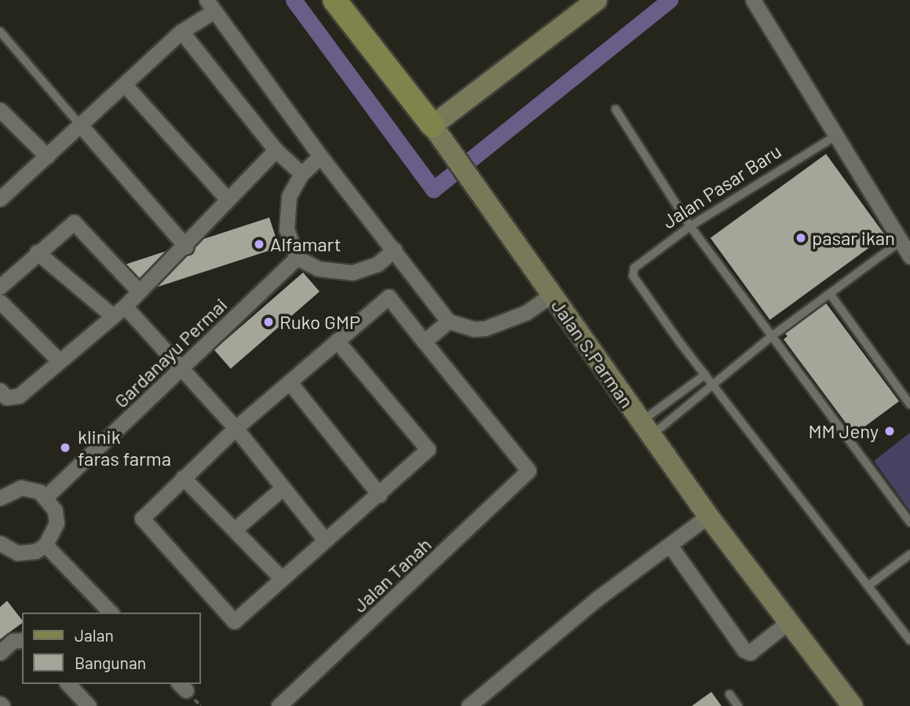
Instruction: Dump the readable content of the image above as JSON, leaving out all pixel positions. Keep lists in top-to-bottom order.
{
  "streets": {
    "main road": ["Jalan S.Parman"],
    "street": ["Gardanayu Permai", "Jalan Tanah"],
    "lane": ["Jalan Pasar Baru"]
  },
  "places": [
    "pasar ikan",
    "Alfamart",
    "Ruko GMP",
    "MM Jeny",
    "klinik faras farma"
  ],
  "legend": ["Jalan", "Bangunan"]
}
